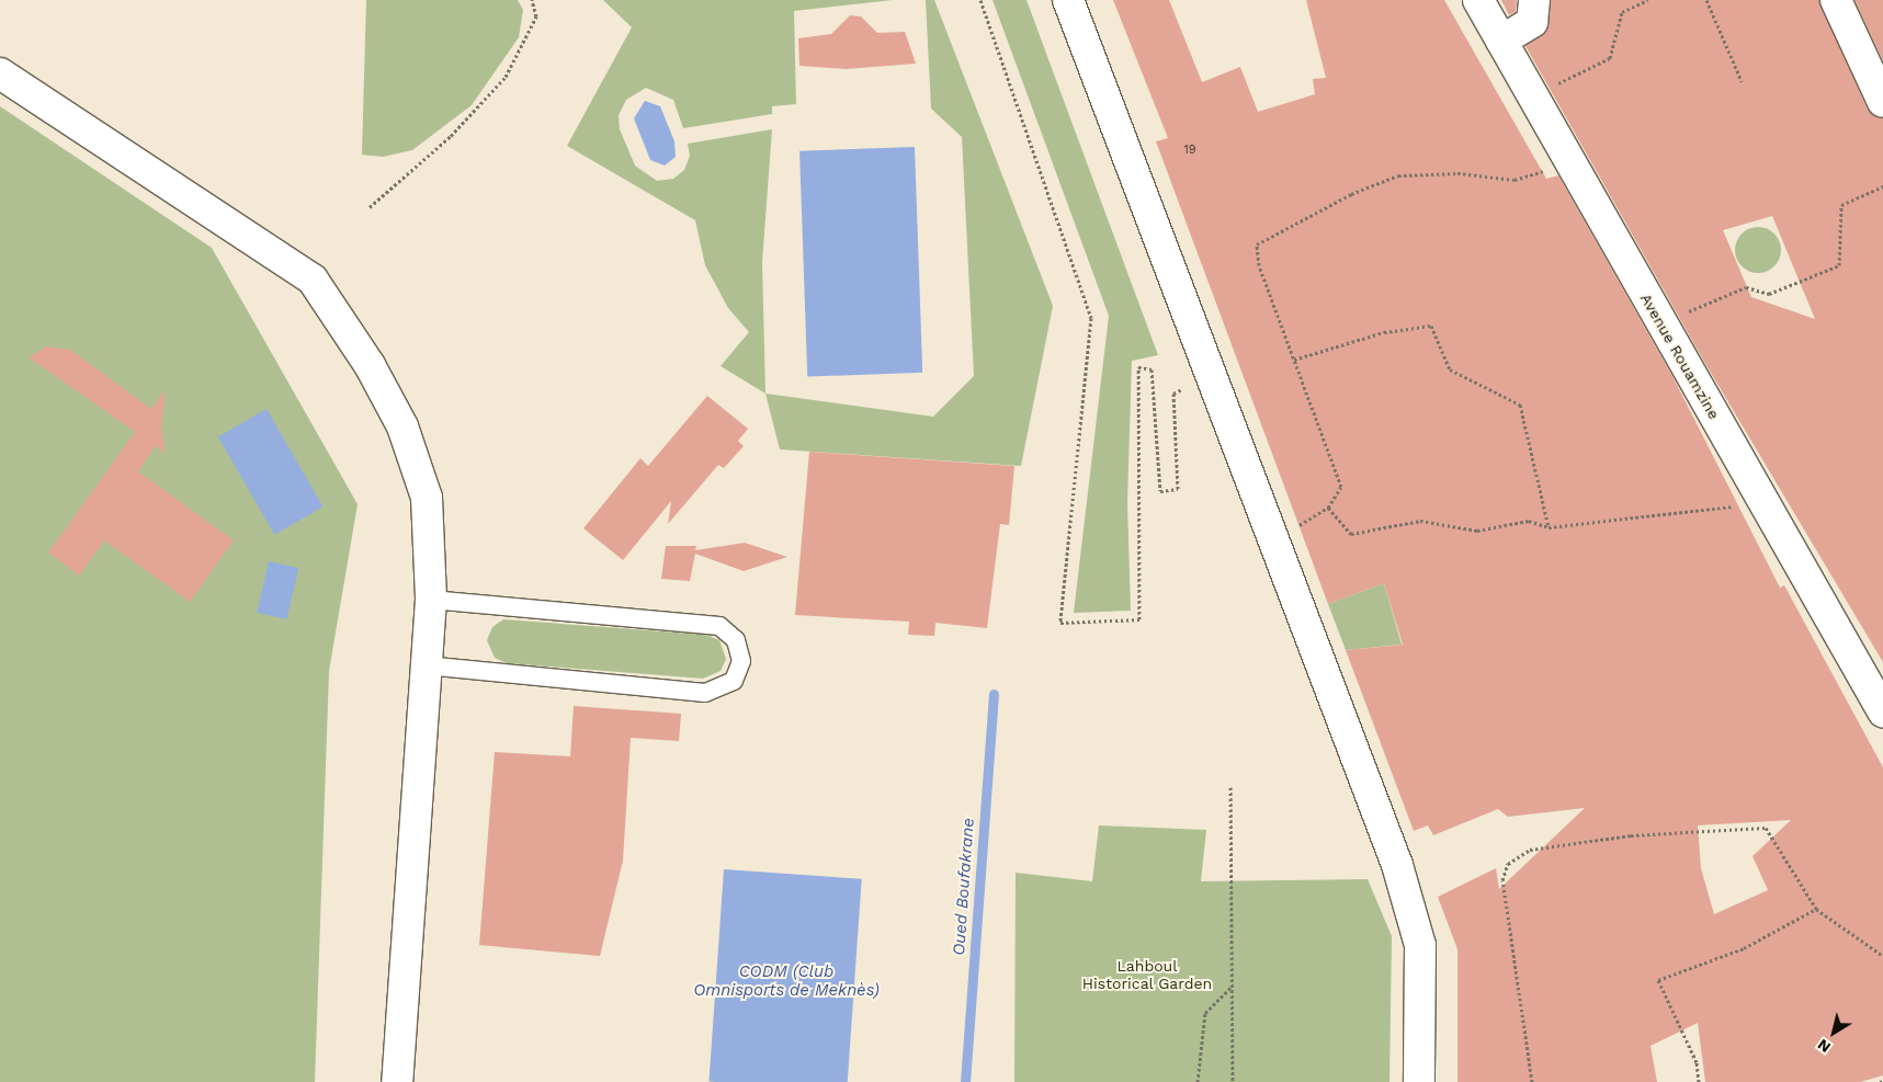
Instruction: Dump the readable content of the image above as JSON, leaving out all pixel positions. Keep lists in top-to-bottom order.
{
  "streets": {
    "main road": ["Avenue Rouamzine"]
  },
  "water": ["Oued Boufakrane", "CODM (Club Omnisports de Meknès)"],
  "parks": ["Lahboul Historical Garden"],
  "house_numbers": ["19"],
  "north": "bottom left"
}
